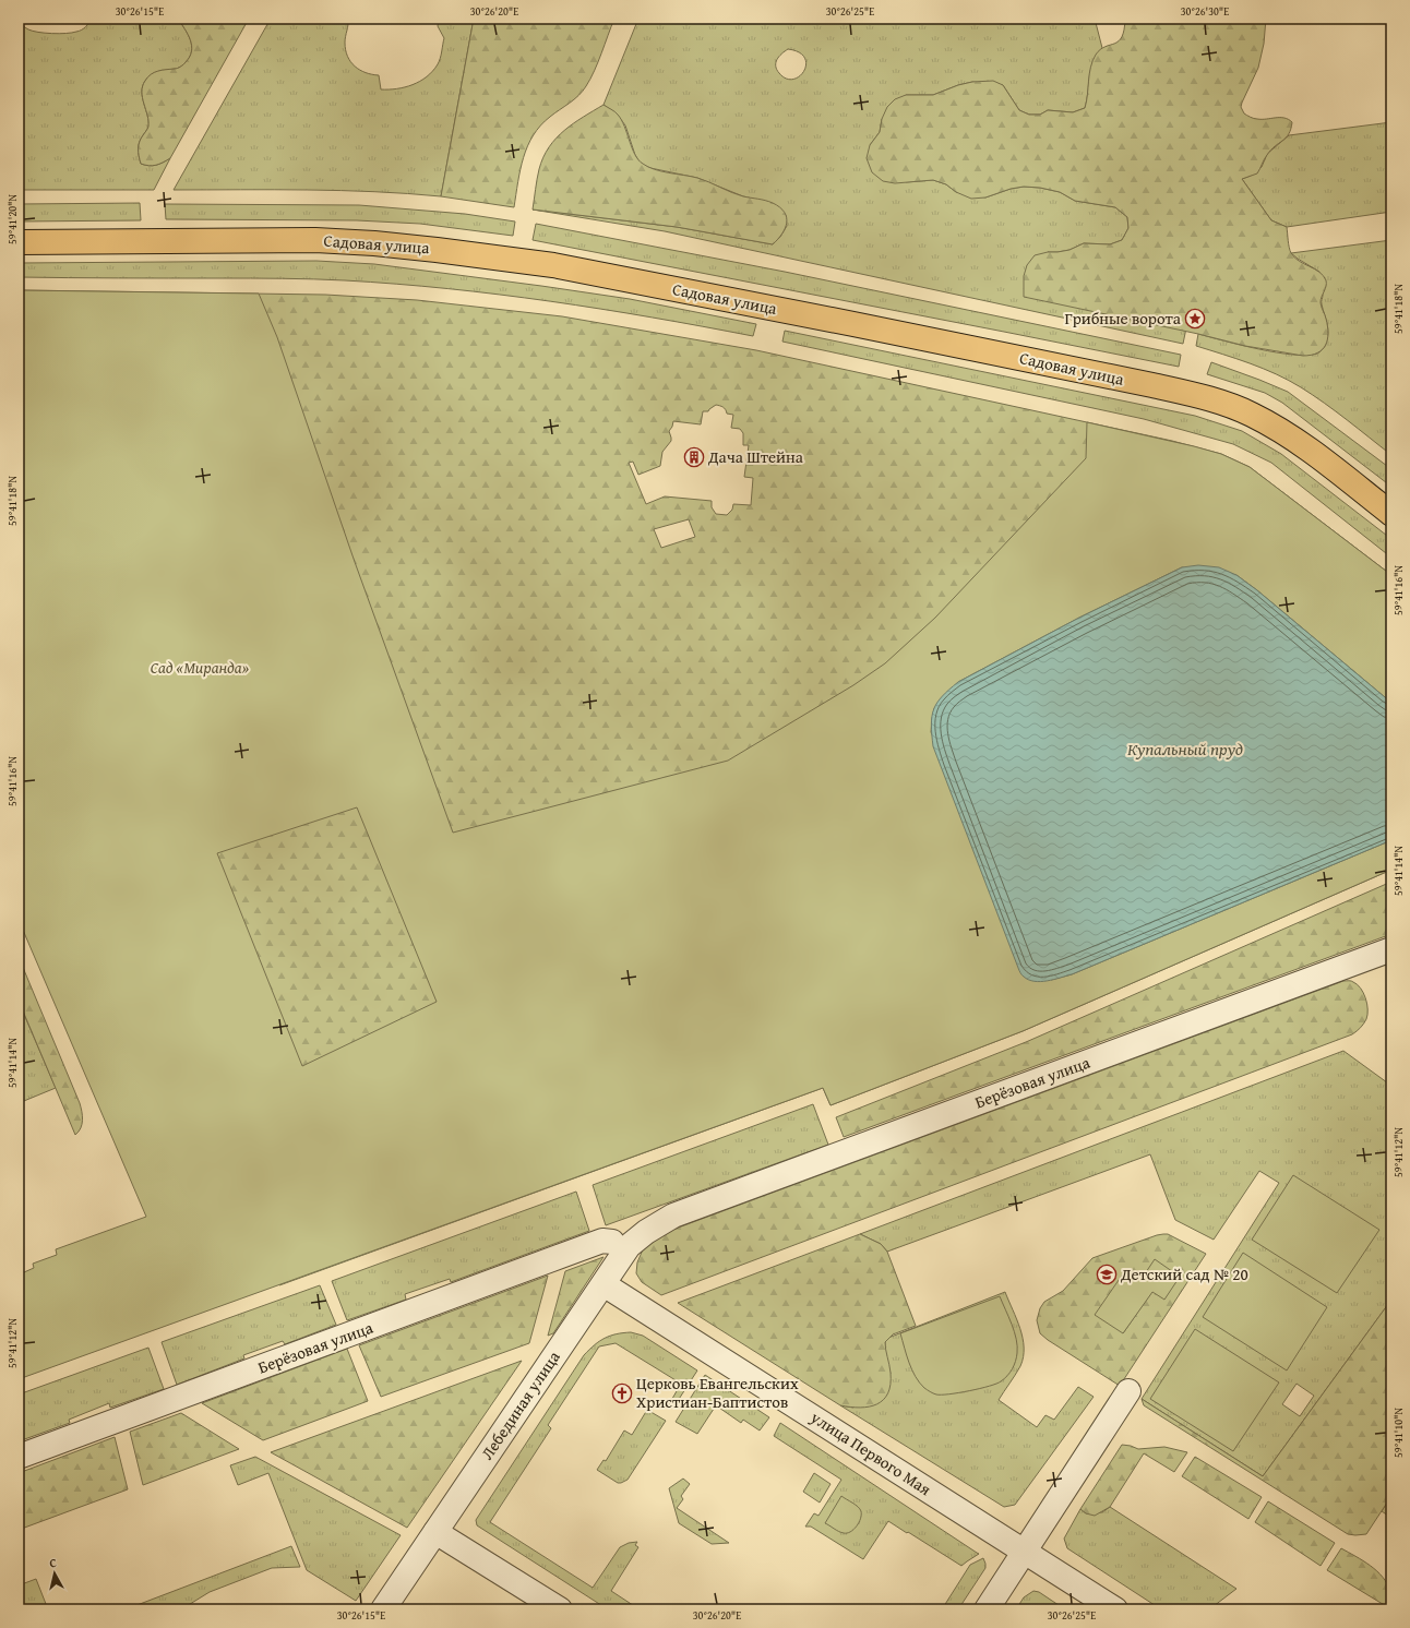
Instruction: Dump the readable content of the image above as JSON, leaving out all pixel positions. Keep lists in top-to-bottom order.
{
  "streets": {
    "main road": ["Садовая улица"],
    "street": ["Берёзовая улица", "Лебединая улица", "улица Первого Мая"]
  },
  "crossings": [
    ["Берёзовая улица", "Лебединая улица"],
    ["Лебединая улица", "улица Первого Мая"]
  ],
  "water": ["Купальный пруд"],
  "parks": ["Сад «Миранда»"],
  "places": {
    "place": ["Грибные ворота"],
    "building": ["Дача Штейна"],
    "school or university": ["Детский сад № 20"],
    "church": ["Церковь Евангельских Христиан-Баптистов"]
  },
  "north": "top",
  "coordinates": [
    "30°26'15\"E",
    "30°26'20\"E",
    "30°26'25\"E",
    "30°26'30\"E",
    "59°41'20\"N",
    "59°41'18\"N",
    "59°41'16\"N",
    "59°41'14\"N",
    "59°41'12\"N",
    "59°41'10\"N"
  ]
}
